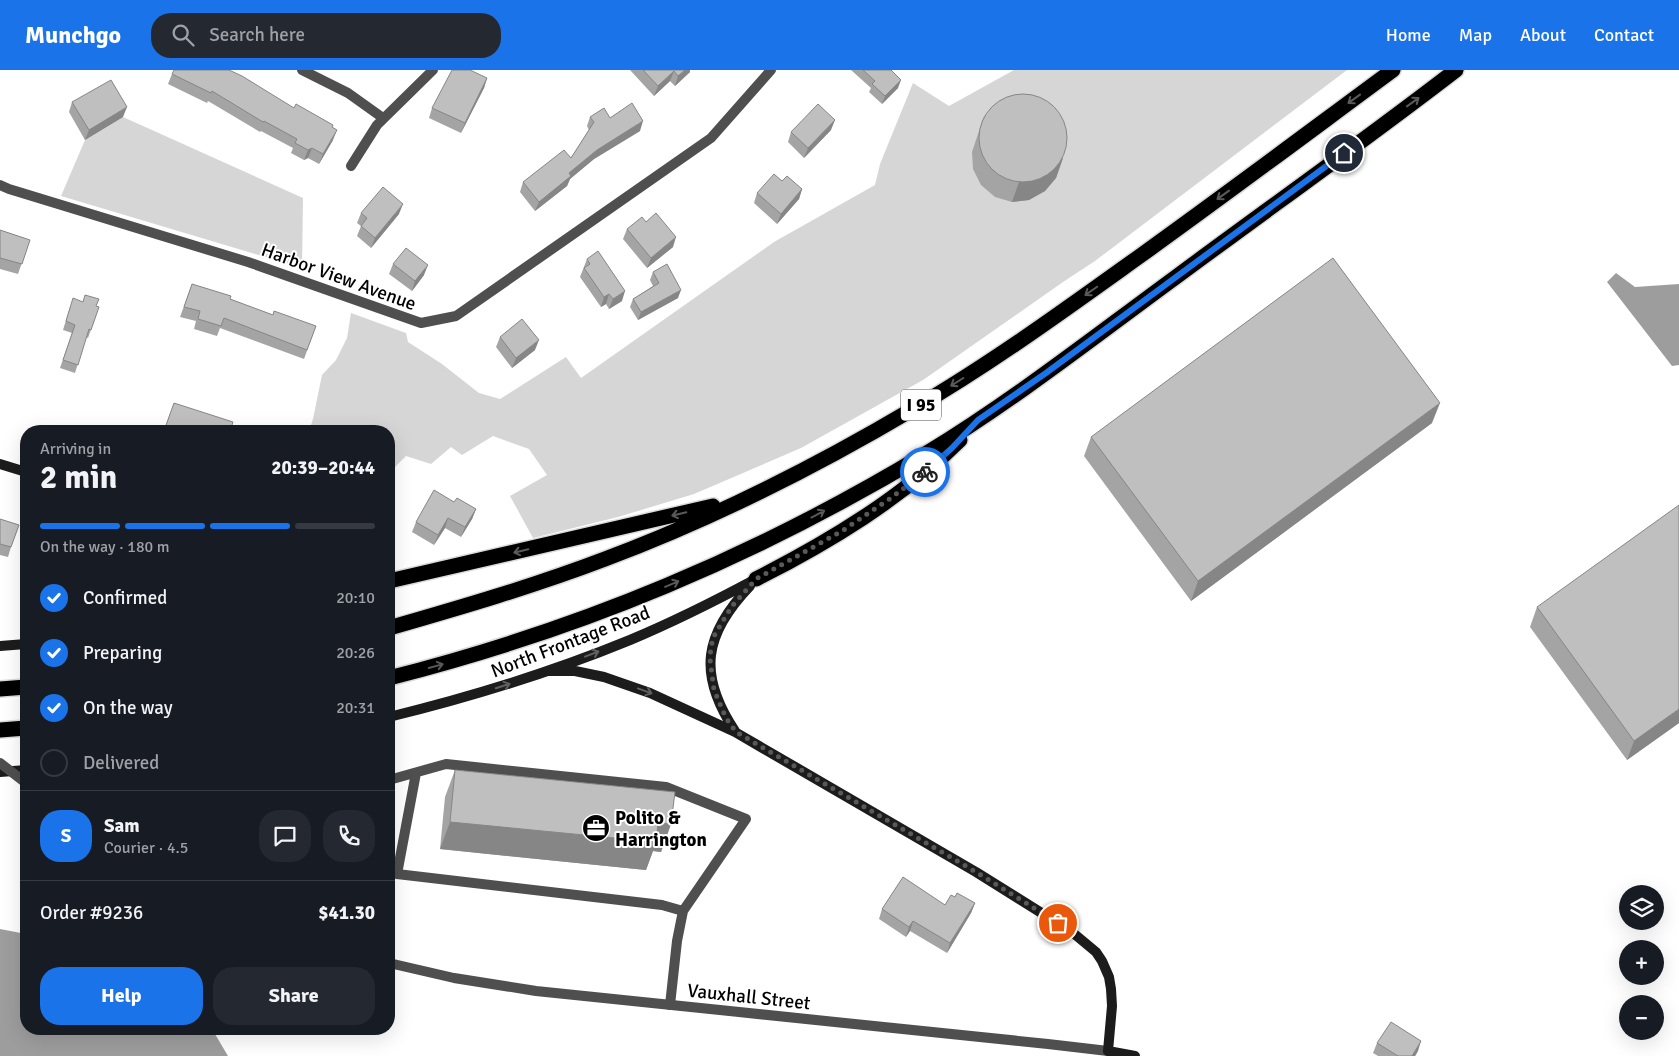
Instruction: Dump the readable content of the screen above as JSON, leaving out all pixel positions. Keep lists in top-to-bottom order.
{
  "streets": {
    "highway": ["I 95"],
    "main road": ["North Frontage Road", "Vauxhall Street"],
    "street": ["Harbor View Avenue"]
  },
  "one_way": ["North Frontage Road"],
  "places": {
    "office": ["Polito & Harrington"]
  },
  "page": {
    "header": "Munchgo",
    "search": "Search here",
    "nav": [
      "Home",
      "Map",
      "About",
      "Contact"
    ],
    "heading": ["2 min", "Arriving in", "20:39–20:44"],
    "panel": [
      "Sam",
      "Courier · 4.5",
      "Order #9236",
      "$41.30"
    ],
    "bar": "On the way · 180 m",
    "list": [
      ["Confirmed", "20:10"],
      ["Preparing", "20:26"],
      ["On the way", "20:31"],
      "Delivered"
    ],
    "round": "S",
    "map_buttons": ["+", "−"],
    "buttons": ["Help", "Share"]
  }
}
